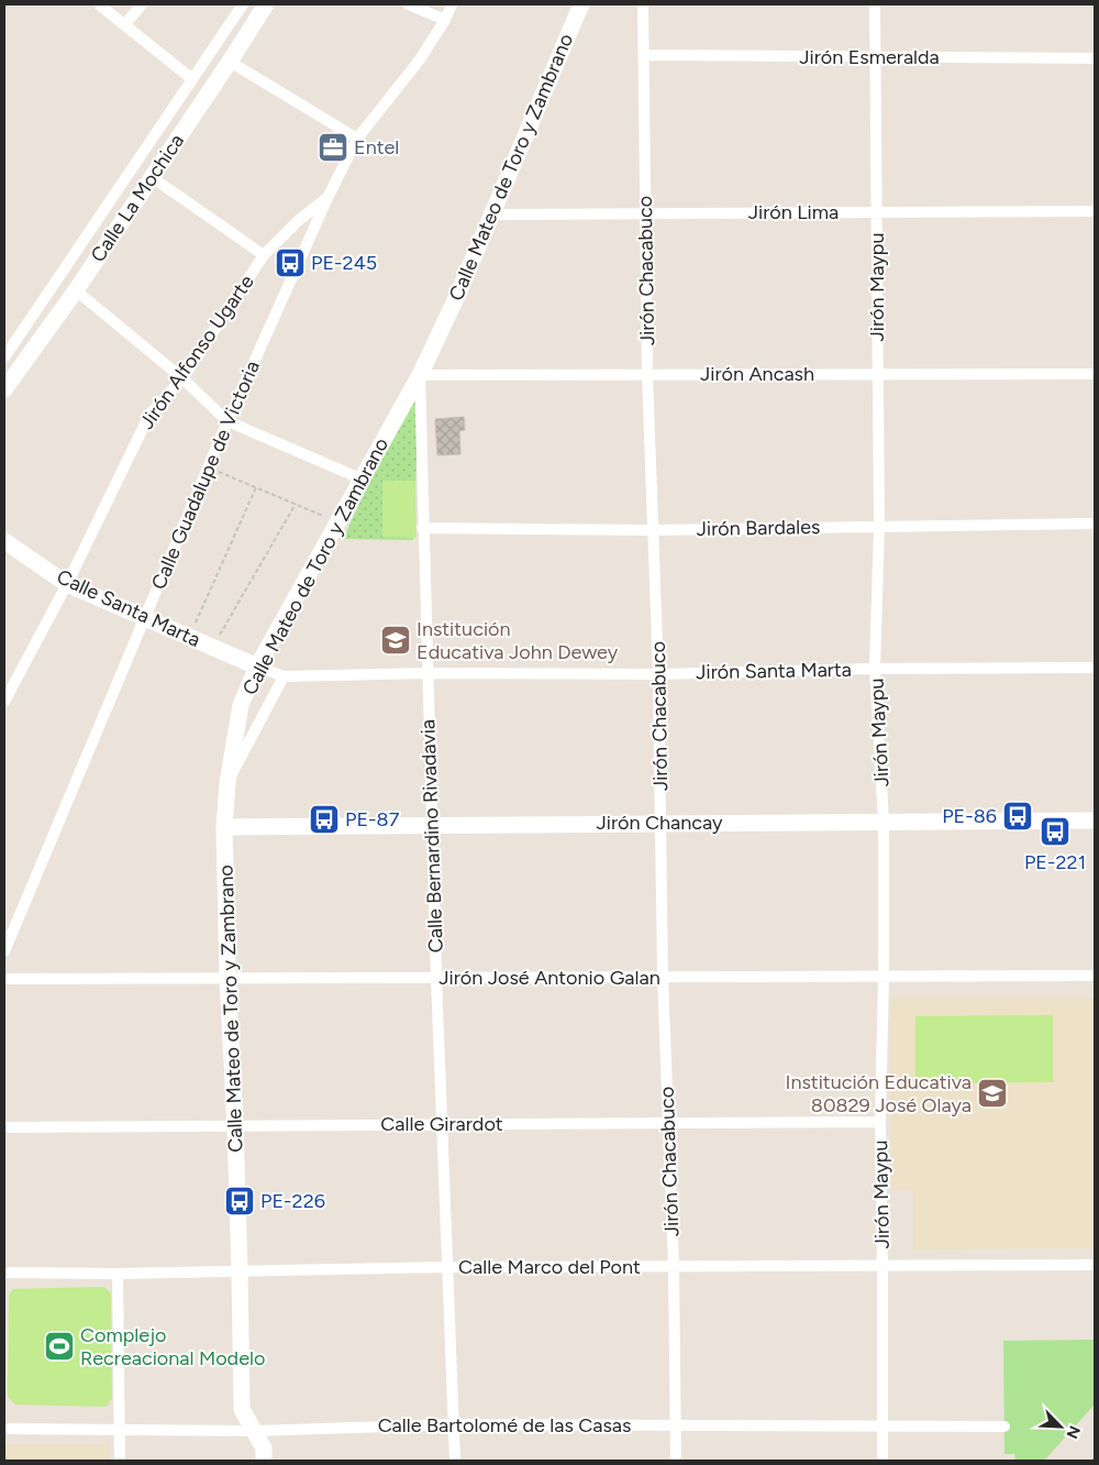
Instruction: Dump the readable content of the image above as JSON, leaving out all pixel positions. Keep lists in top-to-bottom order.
{
  "streets": {
    "street": [
      "Jirón Esmeralda",
      "Calle Mateo de Toro y Zambrano",
      "Calle La Mochica",
      "Jirón Lima",
      "Jirón Chacabuco",
      "Jirón Maypu",
      "Jirón Alfonso Ugarte",
      "Jirón Ancash",
      "Calle Guadalupe de Victoria",
      "Jirón Bardales",
      "Calle Santa Marta",
      "Jirón Santa Marta",
      "Jirón Chancay",
      "Calle Bernardino Rivadavia",
      "Jirón José Antonio Galan",
      "Calle Girardot",
      "Calle Marco del Pont",
      "Calle Bartolomé de las Casas"
    ]
  },
  "crossings": [
    ["Jirón Esmeralda", "Jirón Chacabuco"],
    ["Jirón Esmeralda", "Jirón Maypu"],
    ["Calle Mateo de Toro y Zambrano", "Jirón Lima"],
    ["Calle Mateo de Toro y Zambrano", "Jirón Ancash"],
    ["Calle Mateo de Toro y Zambrano", "Calle Santa Marta"],
    ["Calle Mateo de Toro y Zambrano", "Jirón Santa Marta"],
    ["Calle Mateo de Toro y Zambrano", "Jirón Chancay"],
    ["Calle Mateo de Toro y Zambrano", "Calle Bernardino Rivadavia"],
    ["Calle Mateo de Toro y Zambrano", "Jirón José Antonio Galan"],
    ["Calle Mateo de Toro y Zambrano", "Calle Girardot"],
    ["Calle Mateo de Toro y Zambrano", "Calle Marco del Pont"],
    ["Calle Mateo de Toro y Zambrano", "Calle Bartolomé de las Casas"],
    ["Jirón Lima", "Jirón Chacabuco"],
    ["Jirón Lima", "Jirón Maypu"],
    ["Jirón Chacabuco", "Jirón Ancash"],
    ["Jirón Chacabuco", "Jirón Bardales"],
    ["Jirón Chacabuco", "Jirón Santa Marta"],
    ["Jirón Chacabuco", "Jirón Chancay"],
    ["Jirón Chacabuco", "Jirón José Antonio Galan"],
    ["Jirón Chacabuco", "Calle Girardot"],
    ["Jirón Chacabuco", "Calle Marco del Pont"],
    ["Jirón Chacabuco", "Calle Bartolomé de las Casas"],
    ["Jirón Maypu", "Jirón Ancash"],
    ["Jirón Maypu", "Jirón Bardales"],
    ["Jirón Maypu", "Jirón Santa Marta"],
    ["Jirón Maypu", "Jirón Chancay"],
    ["Jirón Maypu", "Jirón José Antonio Galan"],
    ["Jirón Maypu", "Calle Girardot"],
    ["Jirón Maypu", "Calle Marco del Pont"],
    ["Jirón Maypu", "Calle Bartolomé de las Casas"],
    ["Jirón Alfonso Ugarte", "Calle Guadalupe de Victoria"],
    ["Jirón Alfonso Ugarte", "Calle Santa Marta"],
    ["Jirón Ancash", "Calle Bernardino Rivadavia"],
    ["Calle Guadalupe de Victoria", "Calle Santa Marta"],
    ["Jirón Bardales", "Calle Bernardino Rivadavia"],
    ["Calle Santa Marta", "Jirón Santa Marta"],
    ["Jirón Santa Marta", "Calle Bernardino Rivadavia"],
    ["Jirón Chancay", "Calle Bernardino Rivadavia"],
    ["Calle Bernardino Rivadavia", "Jirón José Antonio Galan"],
    ["Calle Bernardino Rivadavia", "Calle Girardot"],
    ["Calle Bernardino Rivadavia", "Calle Marco del Pont"],
    ["Calle Bernardino Rivadavia", "Calle Bartolomé de las Casas"]
  ],
  "places": {
    "office": ["Entel"],
    "bus stop": [
      "PE-245",
      "PE-86",
      "PE-87",
      "PE-221",
      "PE-226"
    ],
    "school or university": ["Institución Educativa John Dewey", "Institución Educativa 80829 José Olaya"],
    "sports": ["Complejo Recreacional Modelo"]
  },
  "north": "bottom right"
}
